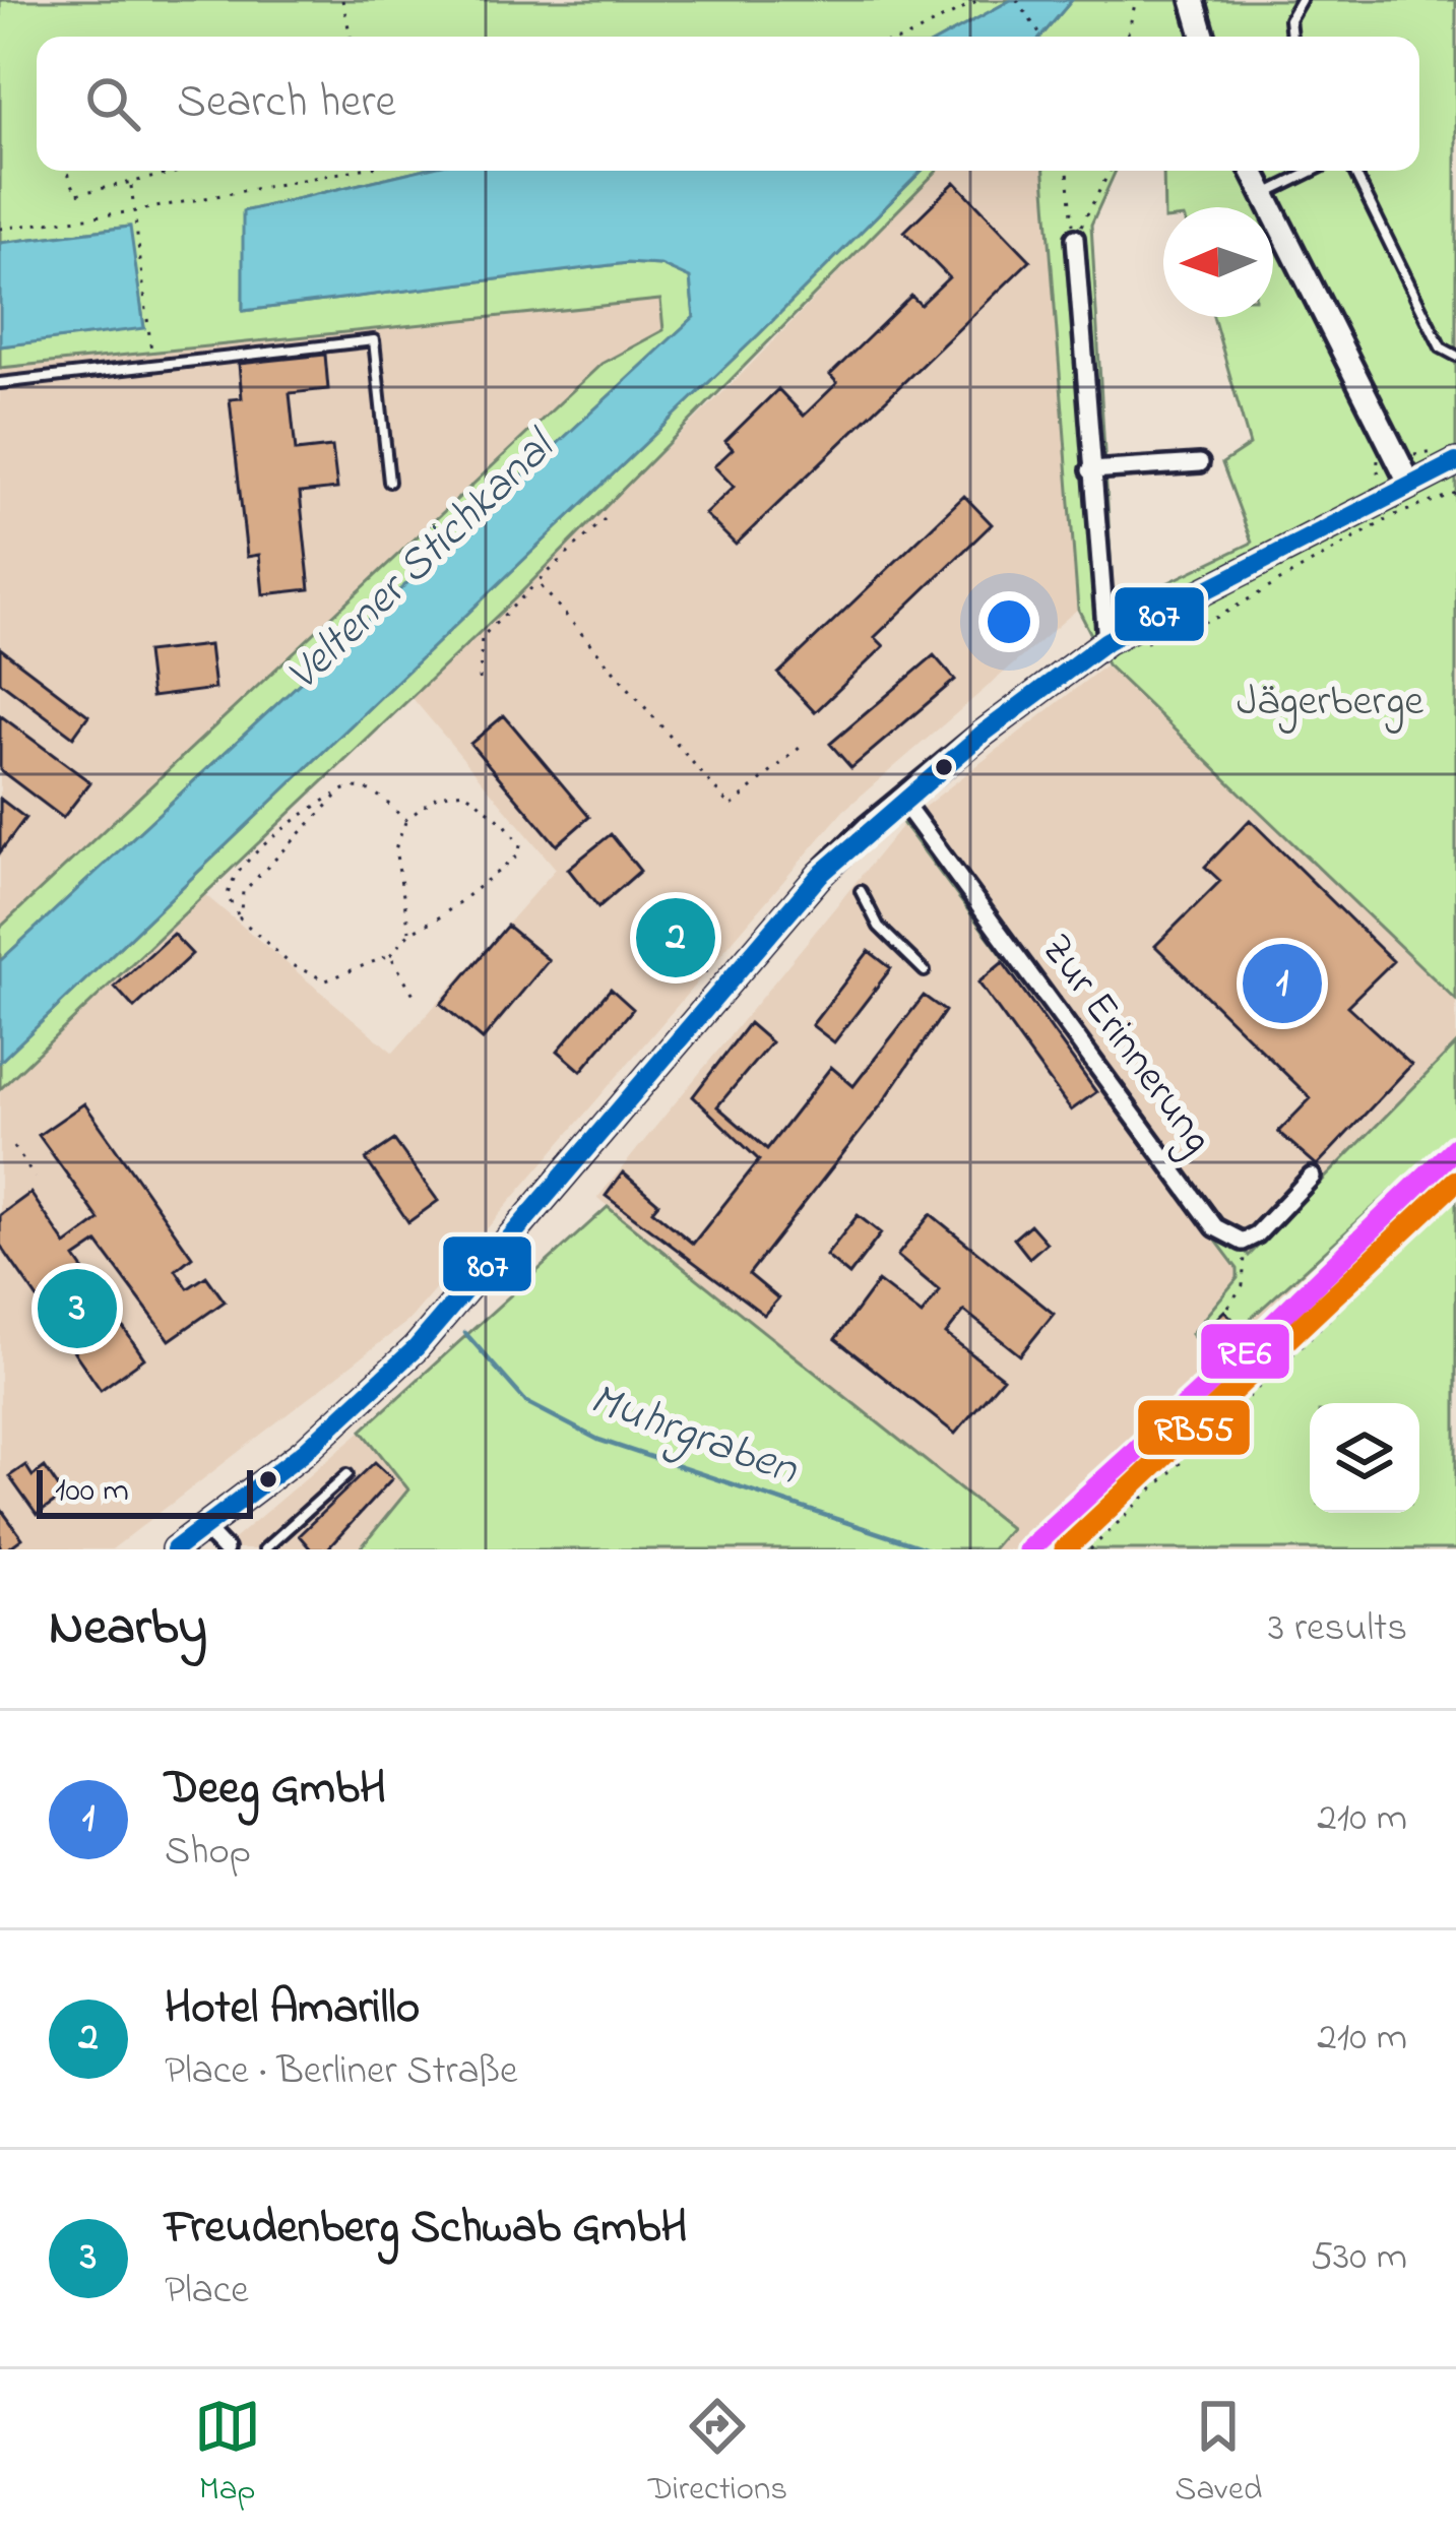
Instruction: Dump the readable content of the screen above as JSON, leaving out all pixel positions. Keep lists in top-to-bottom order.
{
  "streets": {
    "street": ["Zur Erinnerung"]
  },
  "water": ["Veltener Stichkanal", "Muhrgraben"],
  "parks": ["Jägerberge"],
  "lines": ["transit line 807", "transit line RE6", "transit line RB55"],
  "scale_bar": "100 m",
  "north": "left",
  "page": {
    "search": "Search here",
    "pins": ["2", "1", "3"],
    "scale": "100 m",
    "heading": ["Nearby", "3 results"],
    "list": [
      {
        "mark": "1",
        "name": "Deeg GmbH",
        "note": "Shop",
        "value": "210 m"
      },
      {
        "mark": "2",
        "name": "Hotel Amarillo",
        "note": "Place · Berliner Straße",
        "value": "210 m"
      },
      {
        "mark": "3",
        "name": "Freudenberg Schwab GmbH",
        "note": "Place",
        "value": "530 m"
      }
    ],
    "nav": ["Map", "Directions", "Saved"]
  }
}
